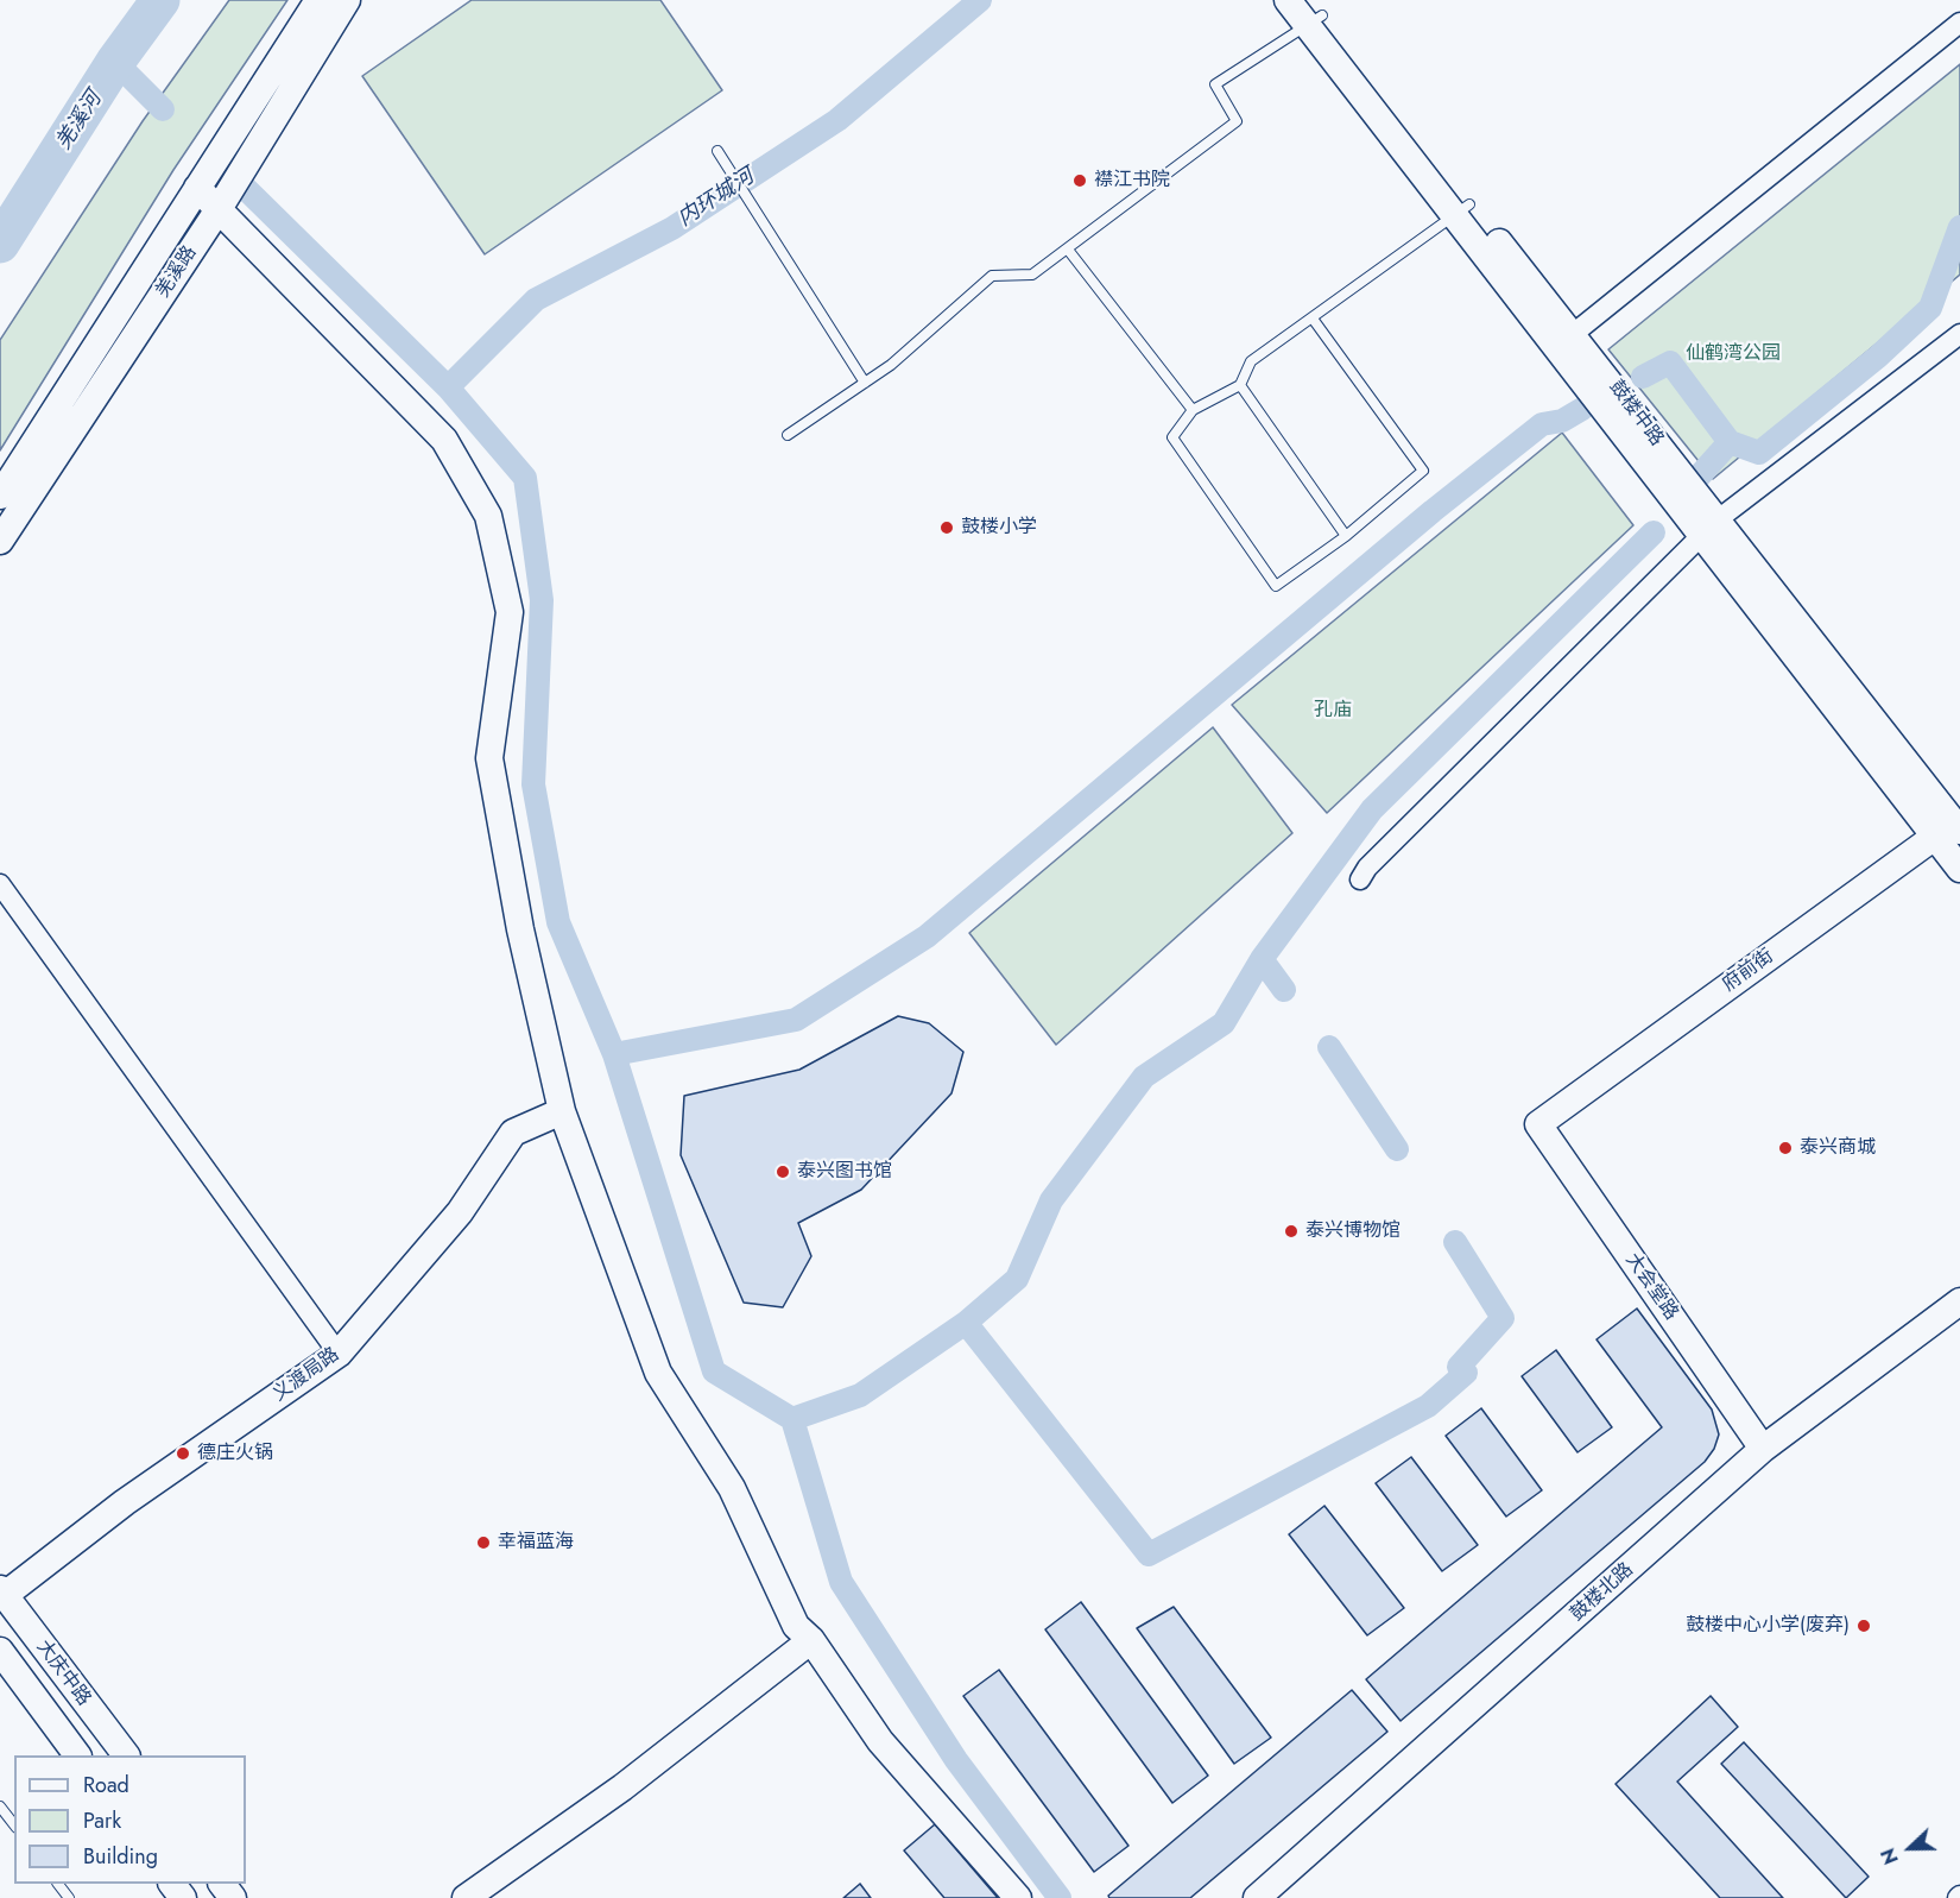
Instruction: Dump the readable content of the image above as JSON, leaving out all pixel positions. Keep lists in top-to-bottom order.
{
  "streets": {
    "street": [
      "羌溪路",
      "鼓楼中路",
      "府前街",
      "大会堂路",
      "义渡局路",
      "鼓楼北路",
      "大庆中路"
    ]
  },
  "crossings": [
    ["鼓楼中路", "府前街"],
    ["府前街", "大会堂路"],
    ["大会堂路", "鼓楼北路"],
    ["义渡局路", "大庆中路"]
  ],
  "water": ["羌溪河", "内环城河"],
  "parks": ["仙鹤湾公园", "孔庙"],
  "places": [
    "襟江书院",
    "鼓楼小学",
    "泰兴商城",
    "泰兴图书馆",
    "泰兴博物馆",
    "德庄火锅",
    "幸福蓝海",
    "鼓楼中心小学(废弃)"
  ],
  "legend": ["Road", "Park", "Building"],
  "north": "left"
}
